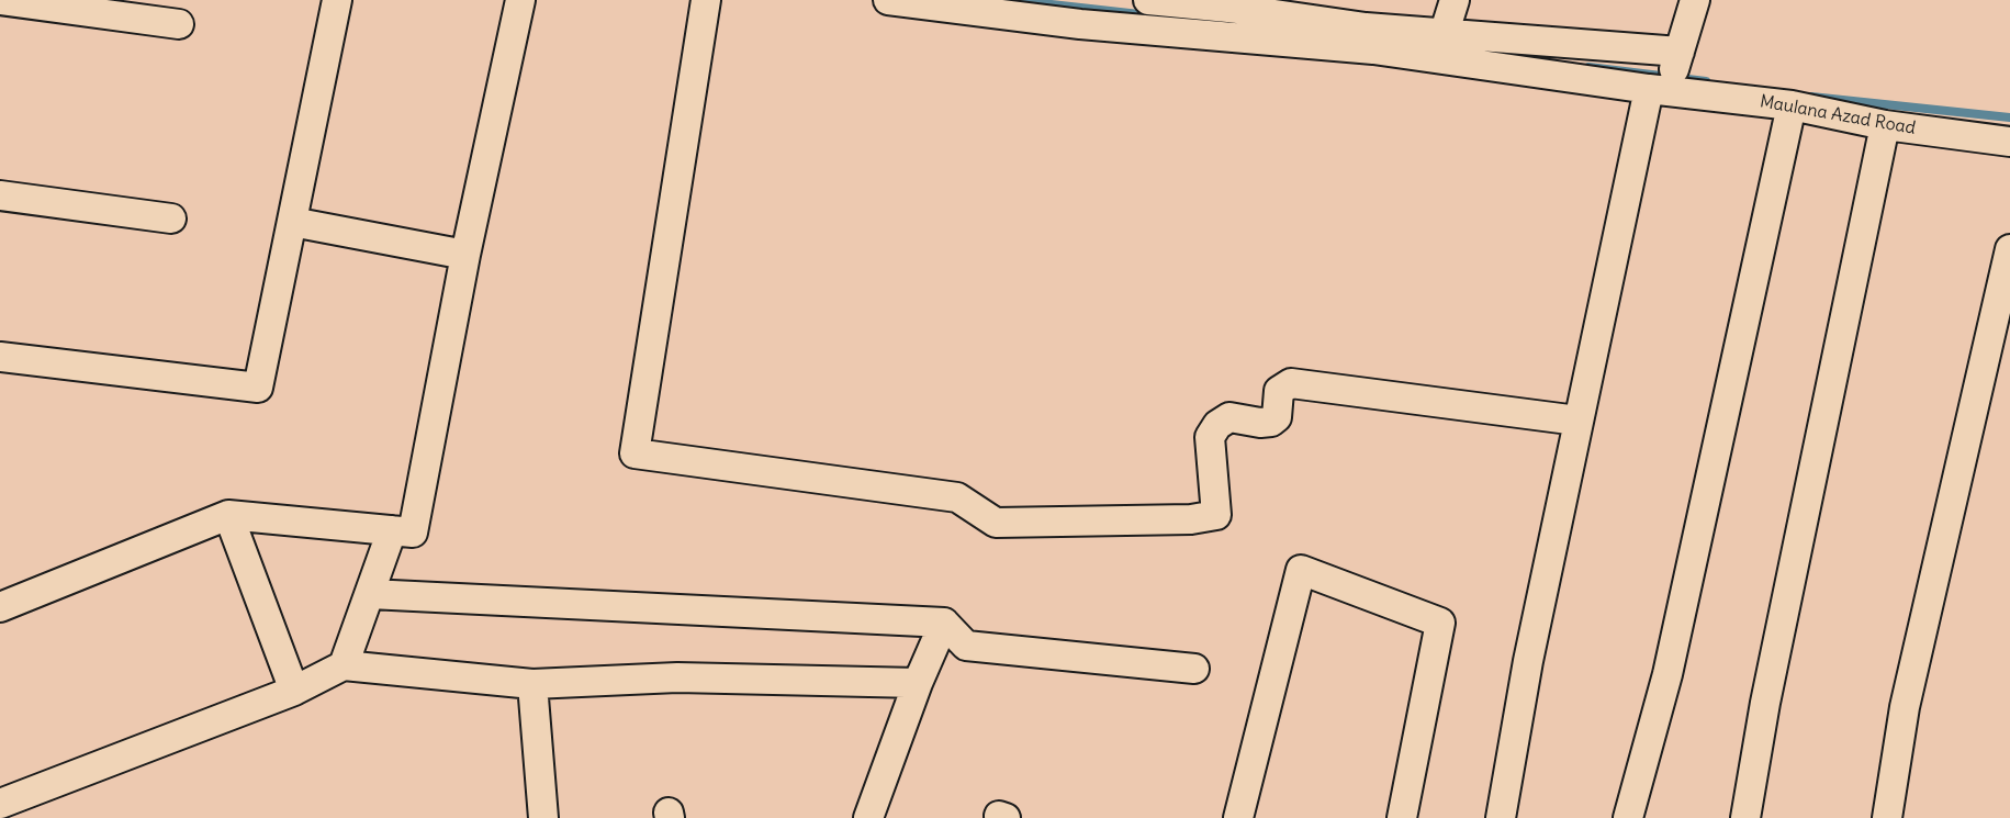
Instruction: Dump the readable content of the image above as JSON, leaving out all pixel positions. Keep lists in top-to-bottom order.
{
  "streets": {
    "street": ["Maulana Azad Road"]
  }
}
